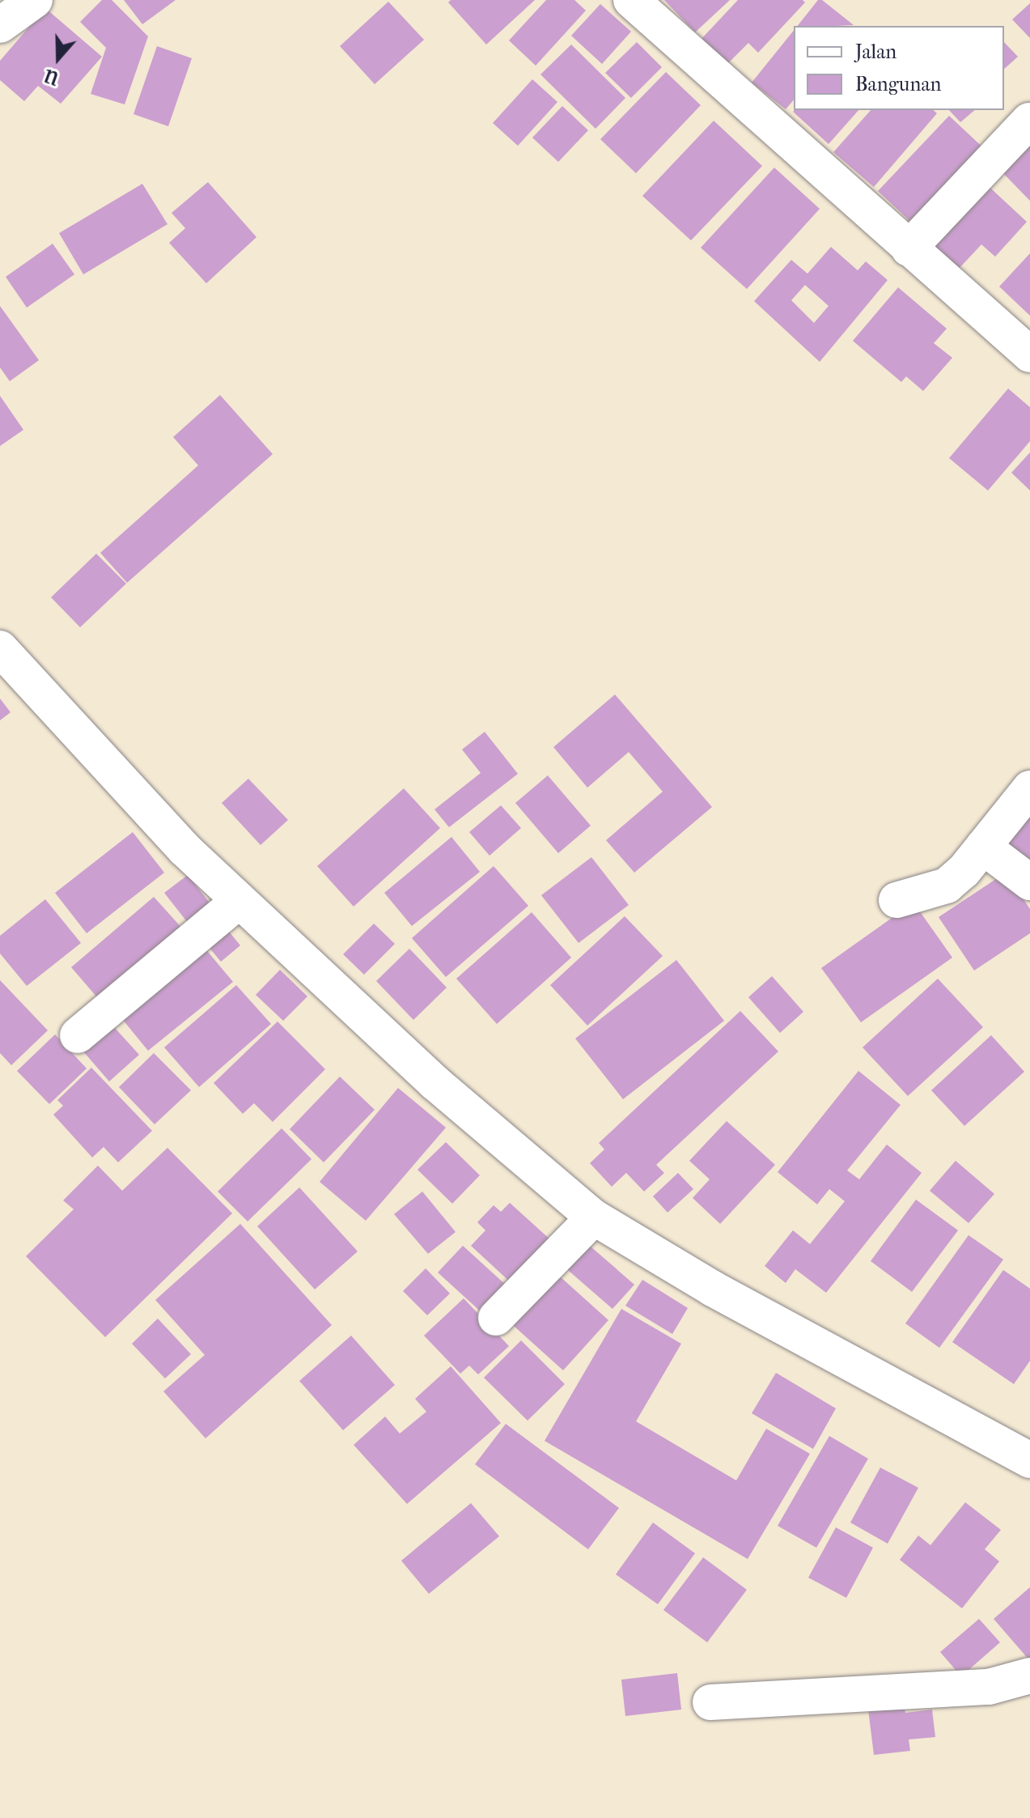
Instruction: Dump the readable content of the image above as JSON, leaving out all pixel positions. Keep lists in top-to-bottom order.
{
  "legend": ["Jalan", "Bangunan"],
  "north": "bottom"
}
